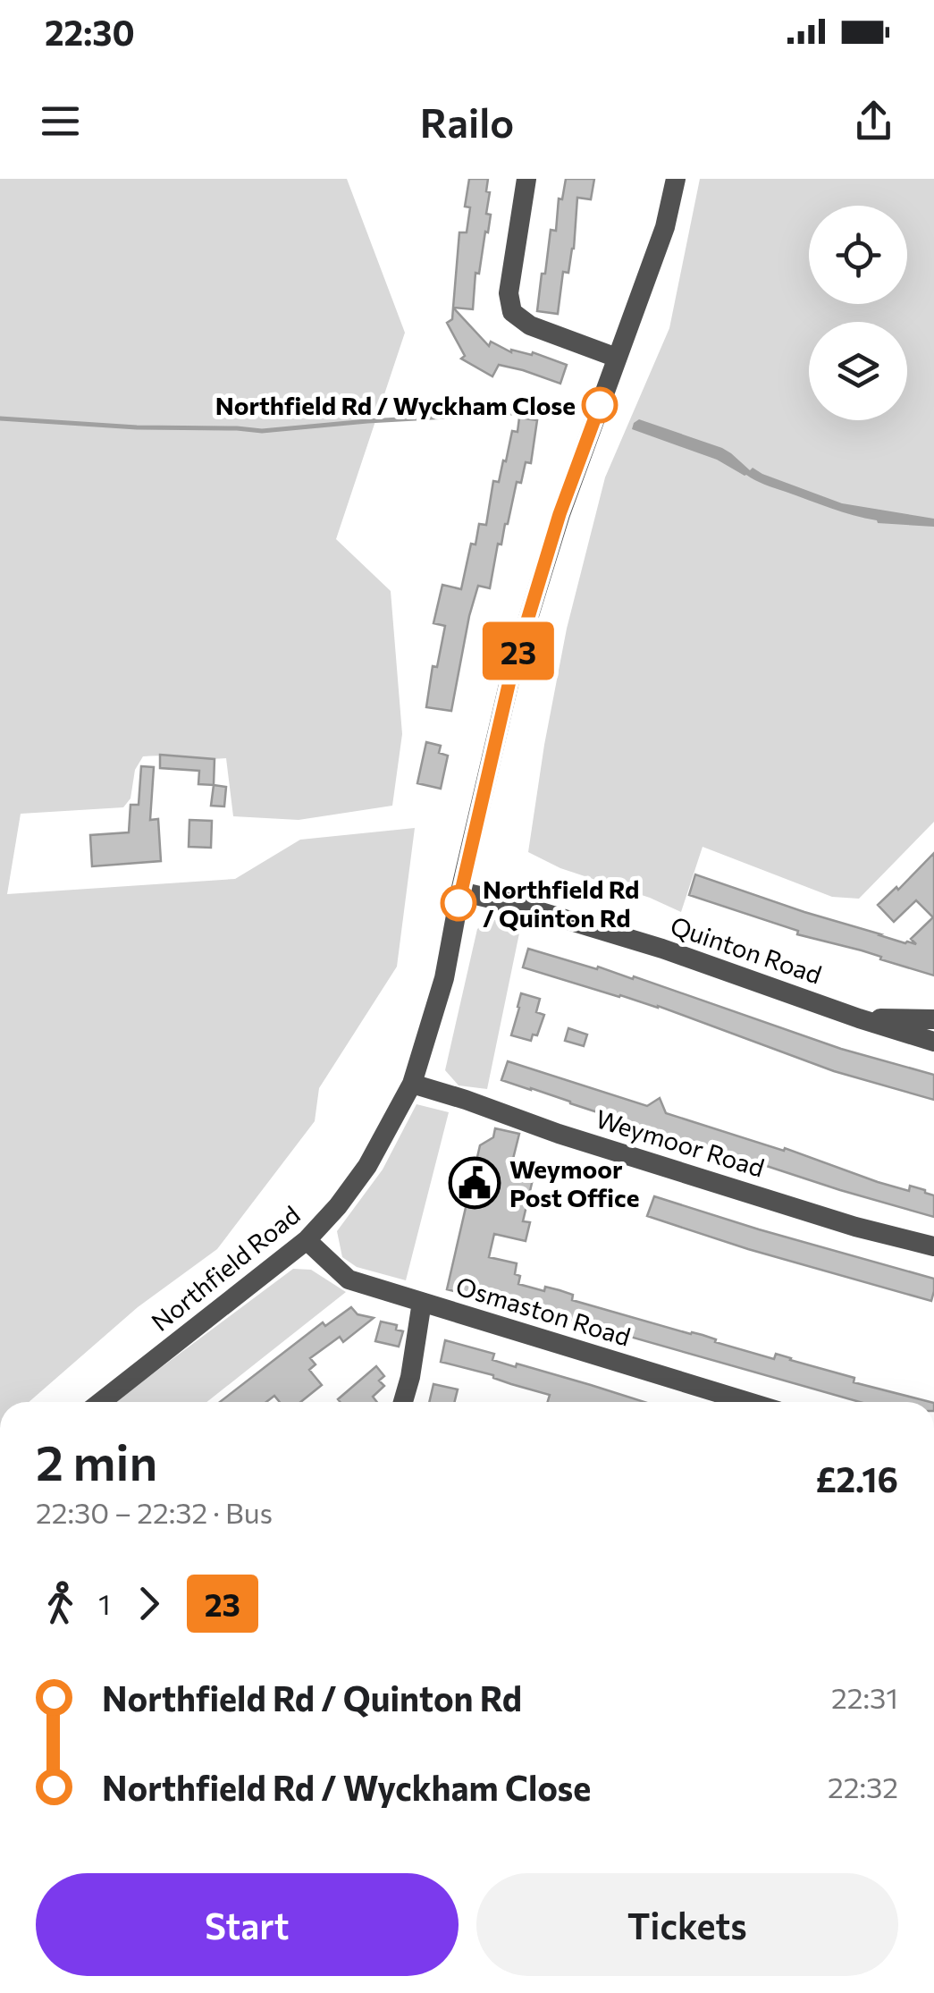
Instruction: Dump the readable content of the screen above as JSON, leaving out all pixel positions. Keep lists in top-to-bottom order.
{
  "streets": {
    "street": [
      "Quinton Road",
      "Weymoor Road",
      "Northfield Road",
      "Osmaston Road"
    ]
  },
  "crossings": [
    ["Quinton Road", "Northfield Road"],
    ["Weymoor Road", "Northfield Road"],
    ["Northfield Road", "Osmaston Road"]
  ],
  "places": {
    "other": ["Northfield Rd / Wyckham Close", "Northfield Rd / Quinton Rd"],
    "public building": ["Weymoor Post Office"]
  },
  "lines": ["bus line 23"],
  "page": {
    "status": "22:30",
    "header": "Railo",
    "on_map": "23",
    "heading": ["2 min", "22:30 – 22:32 · Bus", "£2.16"],
    "legs": ["1", "23"],
    "list": [
      {
        "name": "Northfield Rd / Quinton Rd",
        "value": "22:31"
      },
      {
        "name": "Northfield Rd / Wyckham Close",
        "value": "22:32"
      }
    ],
    "buttons": ["Start", "Tickets"]
  }
}
